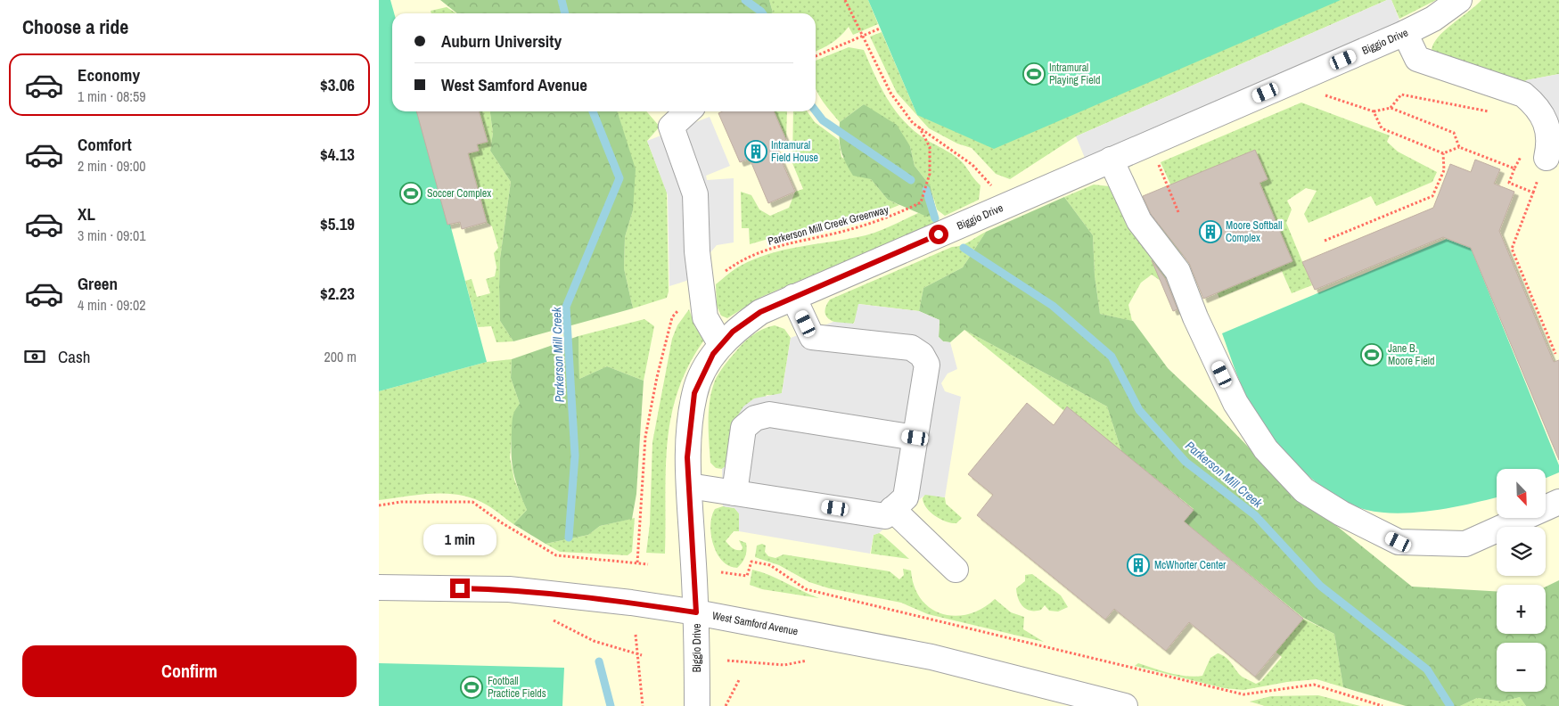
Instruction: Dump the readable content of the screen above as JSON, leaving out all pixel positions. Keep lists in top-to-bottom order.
{
  "streets": {
    "street": ["Biggio Drive", "West Samford Avenue"],
    "path": ["Parkerson Mill Creek Greenway"]
  },
  "crossings": [
    ["Biggio Drive", "Parkerson Mill Creek Greenway"],
    ["Biggio Drive", "West Samford Avenue"]
  ],
  "water": ["Parkerson Mill Creek"],
  "places": {
    "sports": [
      "Intramural Playing Field",
      "Soccer Complex",
      "Jane B. Moore Field",
      "Football Practice Fields"
    ],
    "building": ["Intramural Field House", "Moore Softball Complex", "McWhorter Center"]
  },
  "north": "bottom right",
  "page": {
    "heading": "Choose a ride",
    "banner": ["Auburn University", "West Samford Avenue"],
    "list": [
      {
        "name": "Economy",
        "note": "1 min · 08:59",
        "value": "$3.06"
      },
      {
        "name": "Comfort",
        "note": "2 min · 09:00",
        "value": "$4.13"
      },
      {
        "name": "XL",
        "note": "3 min · 09:01",
        "value": "$5.19"
      },
      {
        "name": "Green",
        "note": "4 min · 09:02",
        "value": "$2.23"
      }
    ],
    "pay": ["Cash", "200 m"],
    "map_buttons": ["+", "−"],
    "bubble": "1 min",
    "buttons": "Confirm"
  }
}
